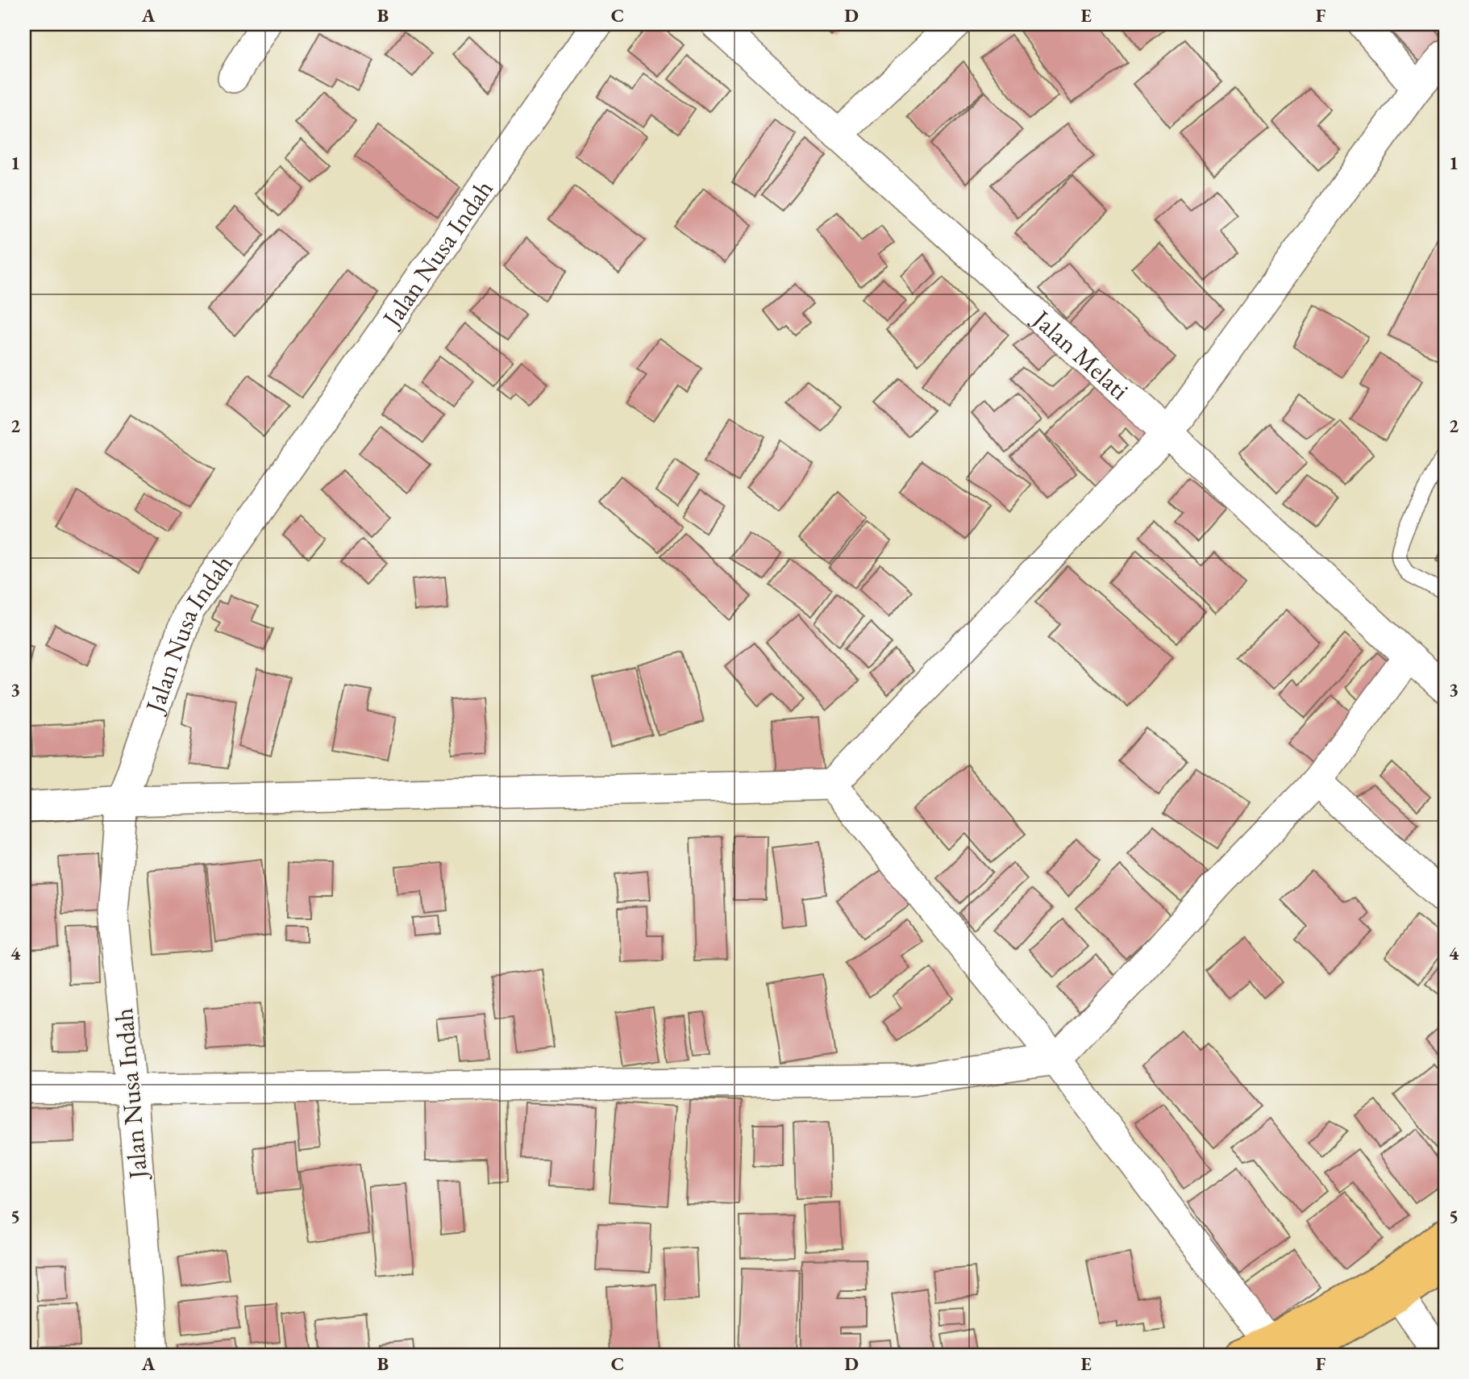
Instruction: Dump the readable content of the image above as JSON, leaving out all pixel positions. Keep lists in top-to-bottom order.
{
  "streets": {
    "street": ["Jalan Nusa Indah", "Jalan Melati"]
  },
  "grid": {
    "columns": [
      "A",
      "B",
      "C",
      "D",
      "E",
      "F"
    ],
    "rows": [
      "1",
      "2",
      "3",
      "4",
      "5"
    ]
  }
}
